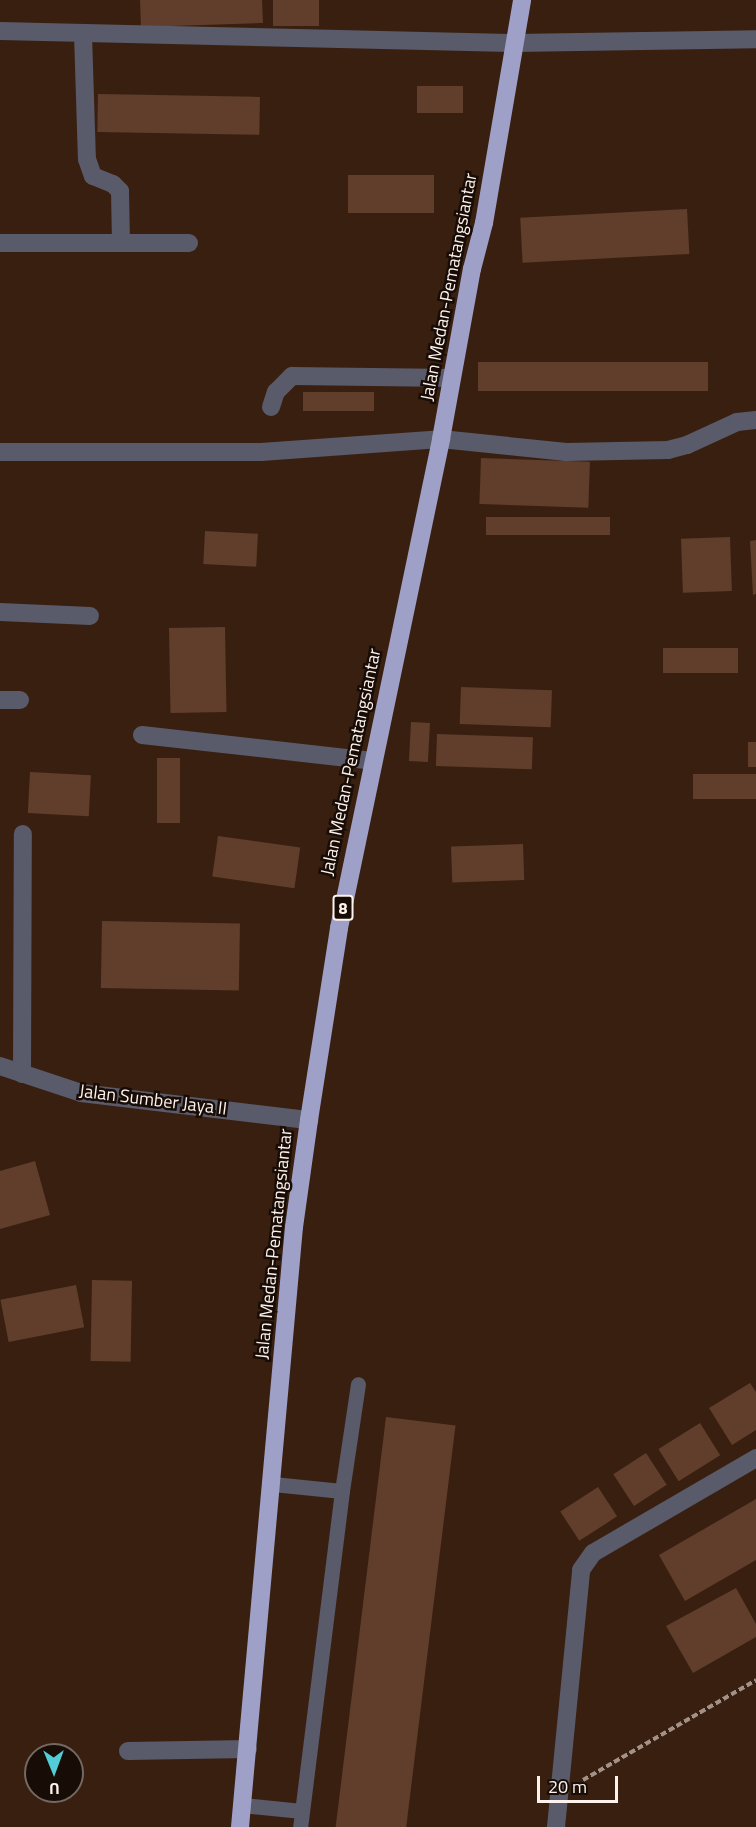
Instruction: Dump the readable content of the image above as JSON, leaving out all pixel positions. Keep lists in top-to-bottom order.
{
  "streets": {
    "highway": ["Jalan Medan-Pematangsiantar", "8"],
    "street": ["Jalan Sumber Jaya II"]
  },
  "crossings": [
    ["Jalan Medan-Pematangsiantar", "Jalan Sumber Jaya II"]
  ],
  "scale_bar": "20 m",
  "north": "bottom"
}
